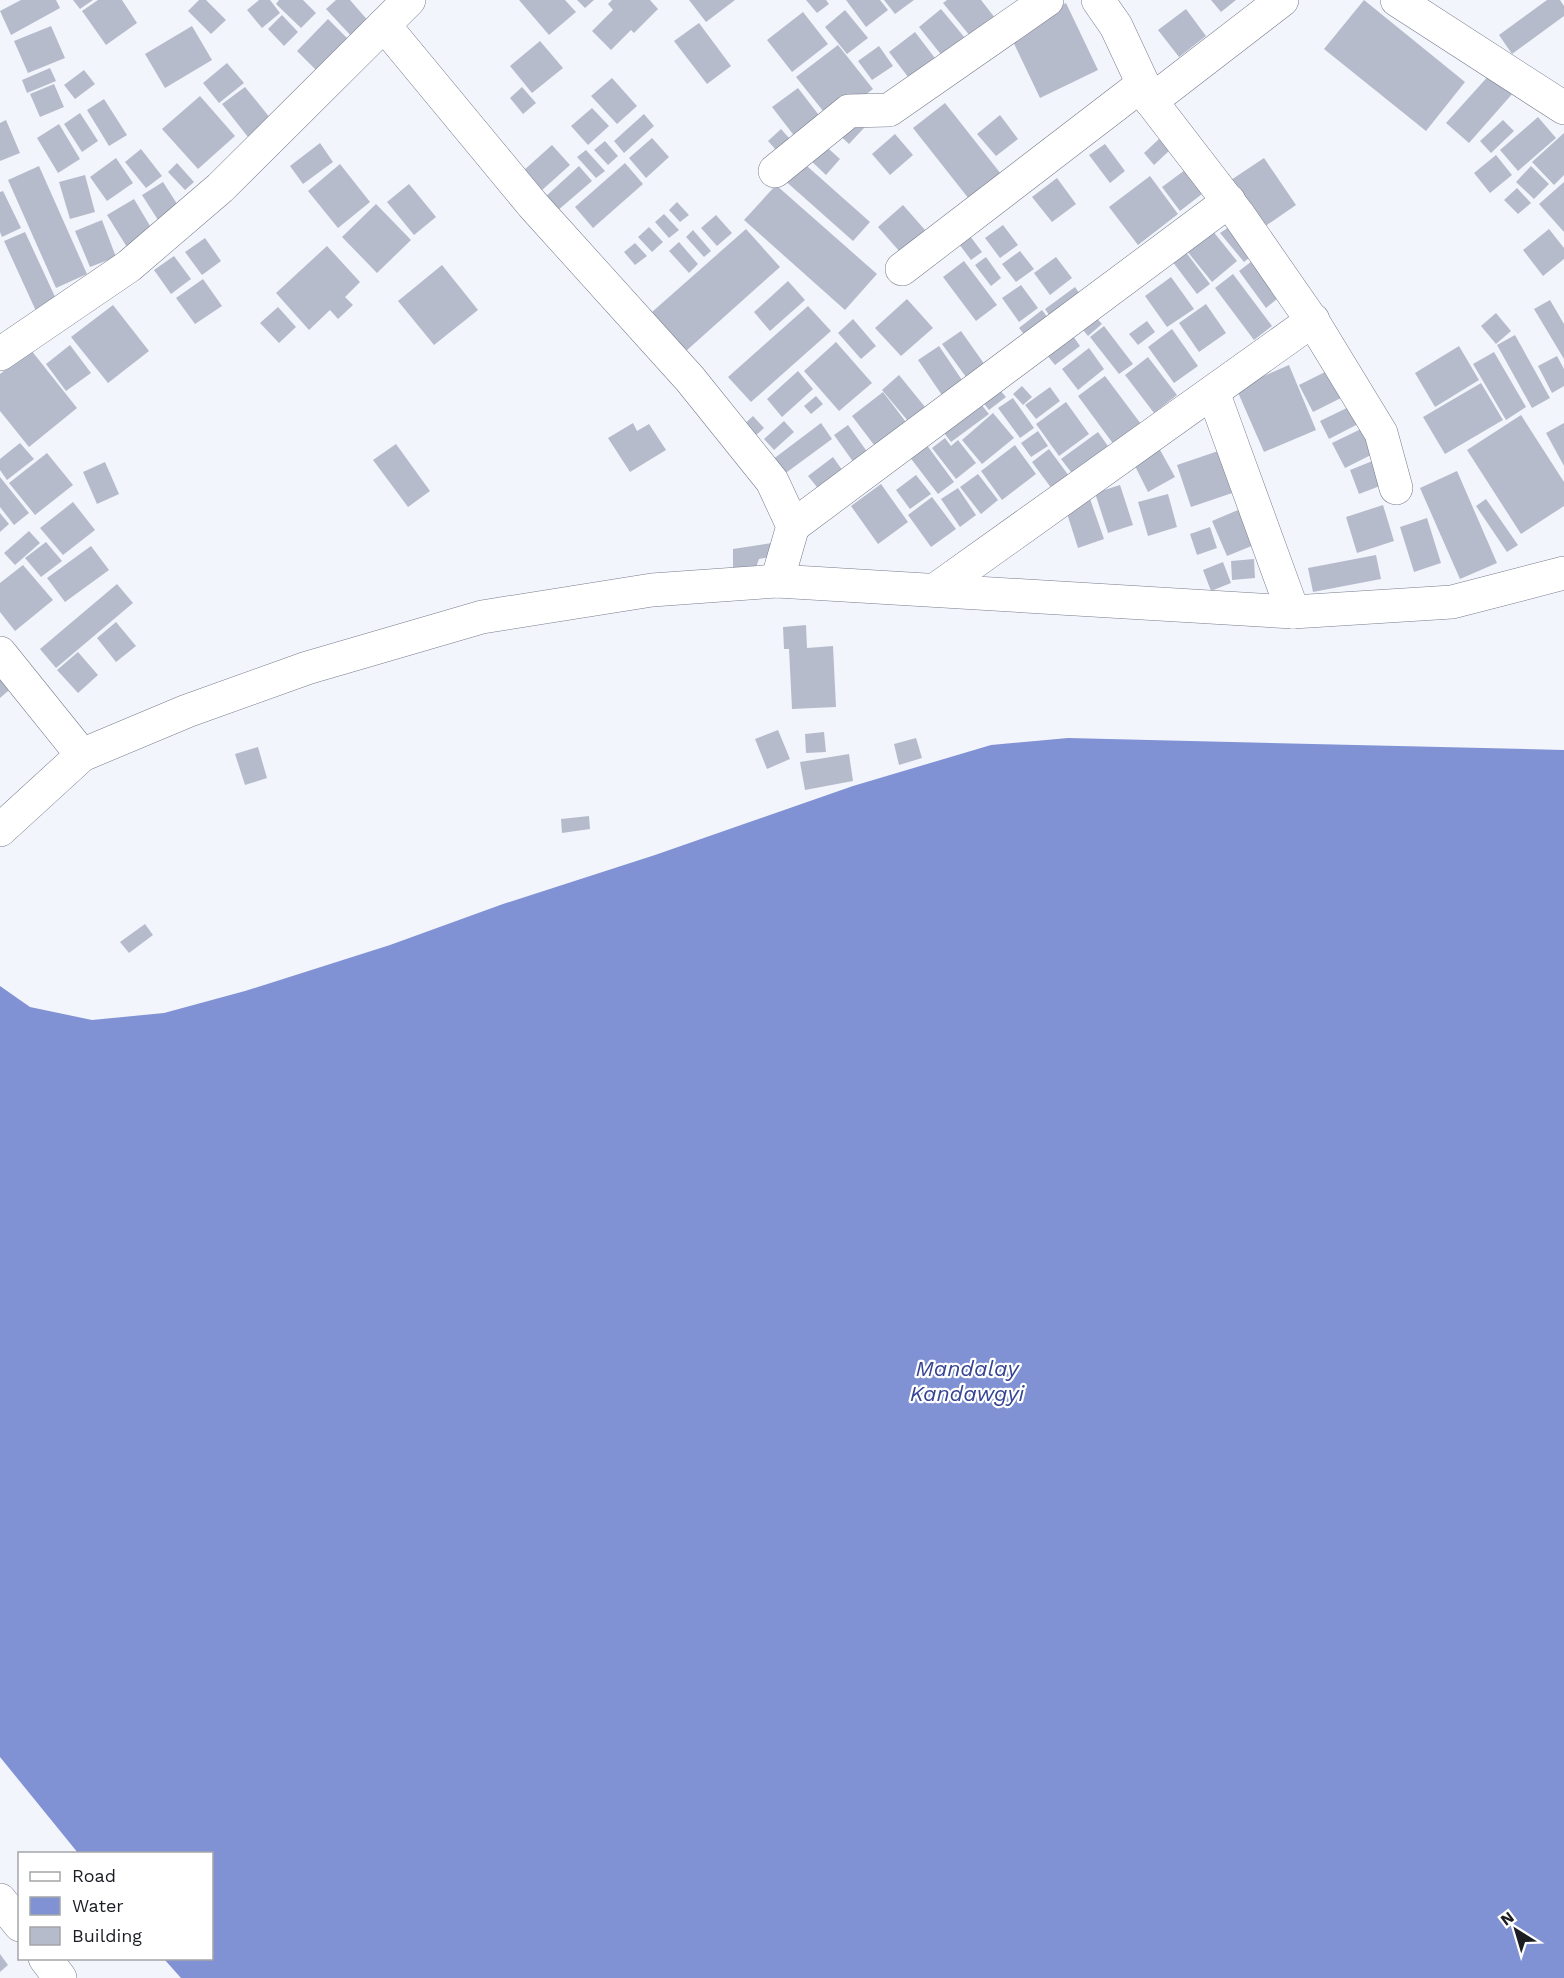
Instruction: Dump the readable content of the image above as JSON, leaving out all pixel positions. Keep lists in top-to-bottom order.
{
  "water": ["Mandalay Kandawgyi"],
  "legend": ["Road", "Water", "Building"],
  "north": "top left"
}
